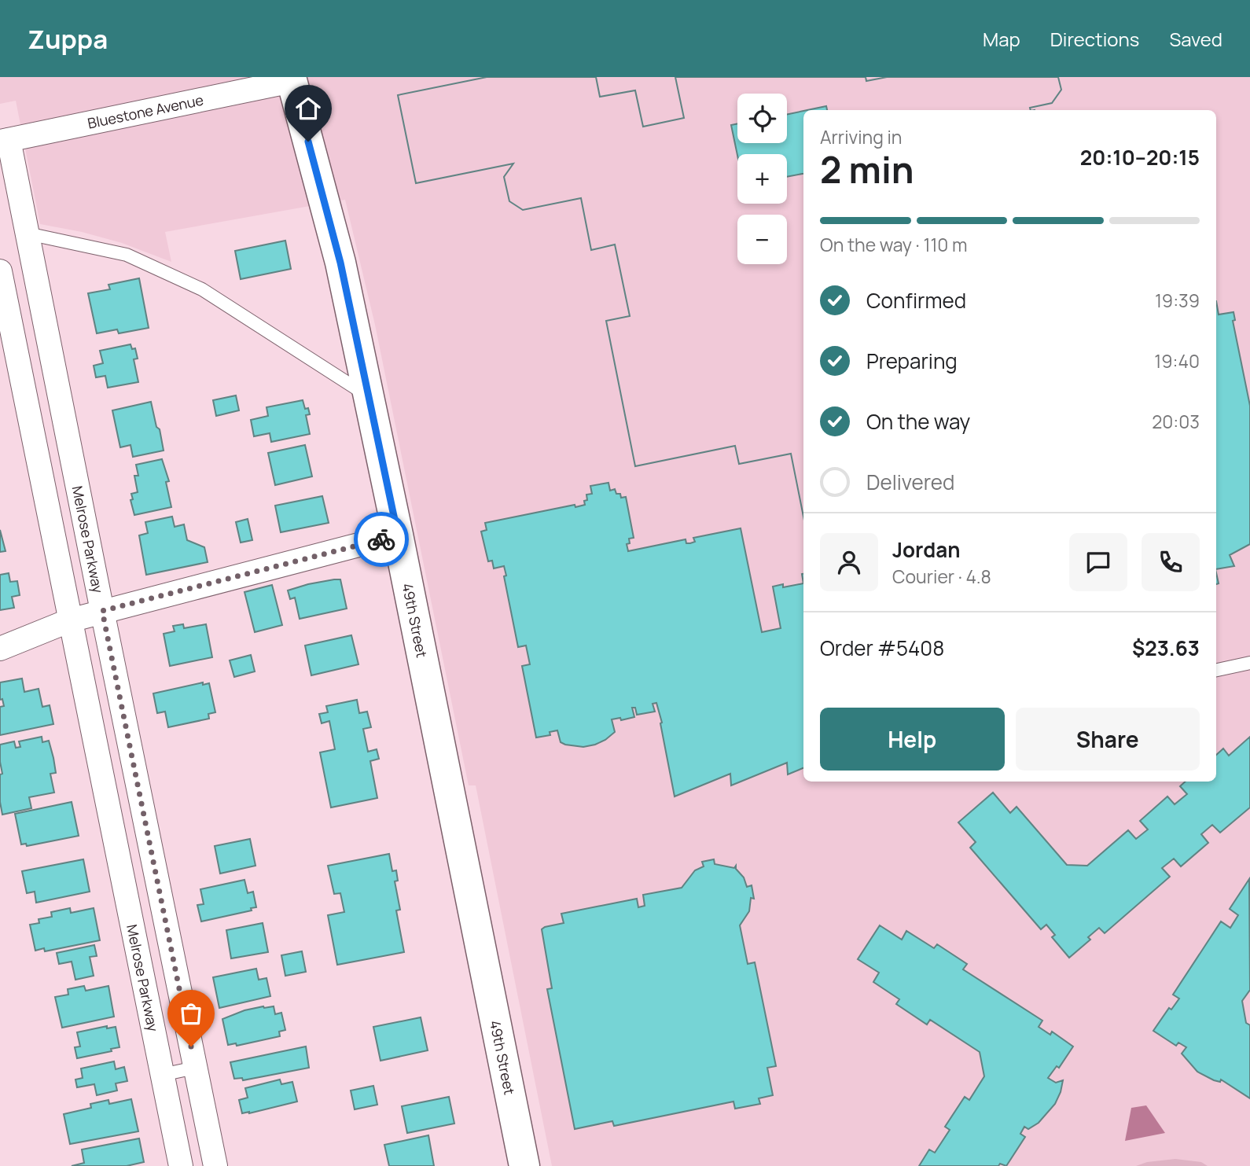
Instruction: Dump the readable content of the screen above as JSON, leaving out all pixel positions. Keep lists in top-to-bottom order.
{
  "streets": {
    "street": ["Bluestone Avenue", "Melrose Parkway", "49th Street"]
  },
  "crossings": [
    ["Bluestone Avenue", "Melrose Parkway"],
    ["Bluestone Avenue", "49th Street"]
  ],
  "page": {
    "header": "Zuppa",
    "nav": ["Map", "Directions", "Saved"],
    "map_buttons": ["+", "−"],
    "heading": ["2 min", "Arriving in", "20:10–20:15"],
    "panel": [
      "Jordan",
      "Courier · 4.8",
      "Order #5408",
      "$23.63"
    ],
    "bar": "On the way · 110 m",
    "list": [
      ["Confirmed", "19:39"],
      ["Preparing", "19:40"],
      ["On the way", "20:03"],
      "Delivered"
    ],
    "buttons": ["Help", "Share"]
  }
}
